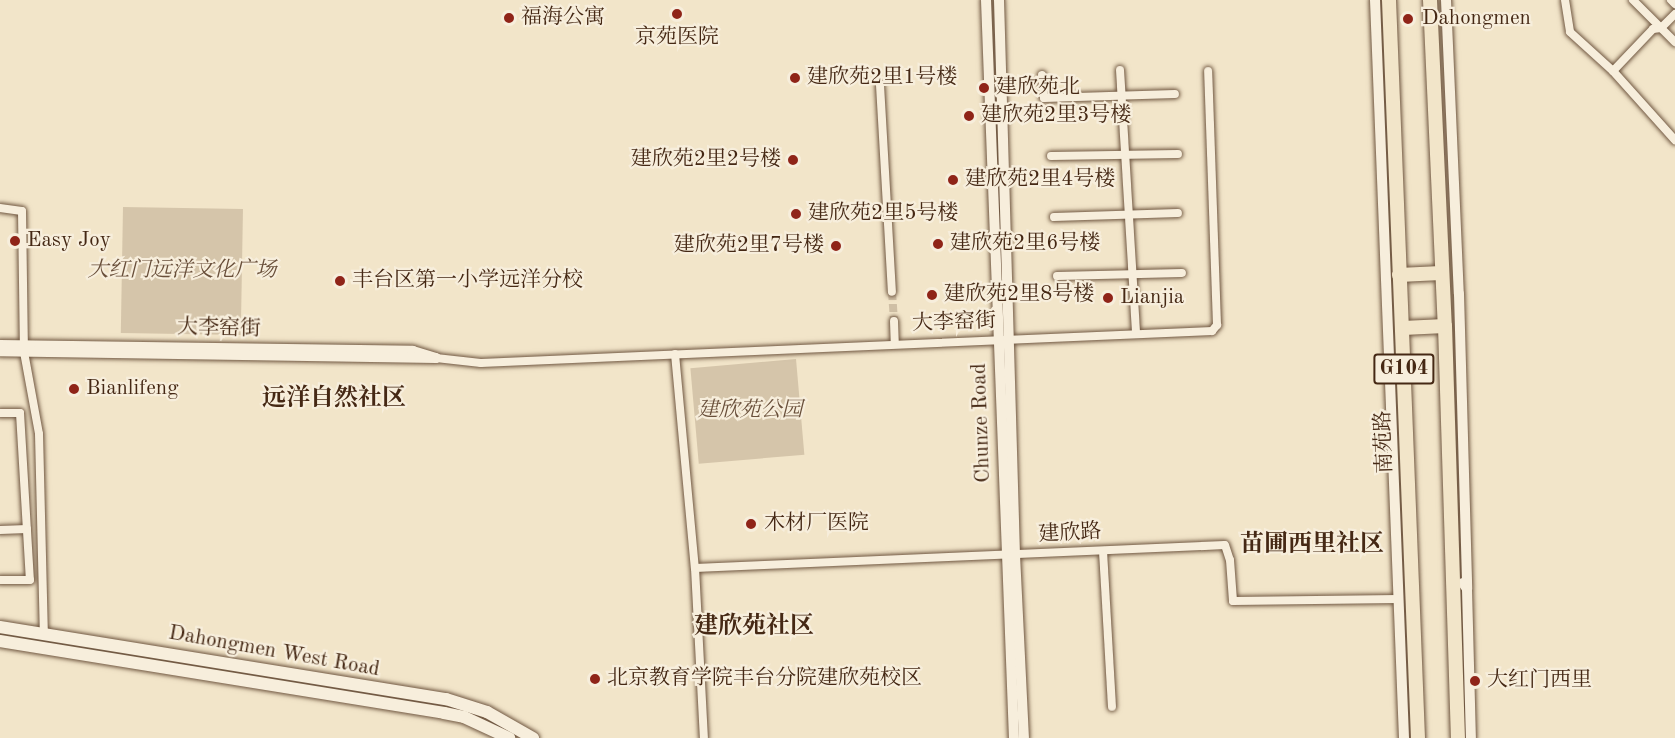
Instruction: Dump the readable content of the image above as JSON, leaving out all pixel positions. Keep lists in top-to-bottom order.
{
  "streets": {
    "highway": ["G104", "南苑路"],
    "main road": ["Dahongmen West Road"],
    "street": ["大李窑街", "Chunze Road", "建欣路"]
  },
  "crossings": [
    ["大李窑街", "Chunze Road"],
    ["Chunze Road", "建欣路"]
  ],
  "districts": ["远洋自然社区", "苗圃西里社区", "建欣苑社区"],
  "parks": ["大红门远洋文化广场", "建欣苑公园"],
  "places": [
    "京苑医院",
    "福海公寓",
    "Dahongmen",
    "建欣苑2里1号楼",
    "建欣苑北",
    "建欣苑2里3号楼",
    "建欣苑2里2号楼",
    "建欣苑2里4号楼",
    "建欣苑2里5号楼",
    "Easy Joy",
    "建欣苑2里6号楼",
    "建欣苑2里7号楼",
    "丰台区第一小学远洋分校",
    "建欣苑2里8号楼",
    "Lianjia",
    "Bianlifeng",
    "木材厂医院",
    "北京教育学院丰台分院建欣苑校区",
    "大红门西里"
  ]
}
